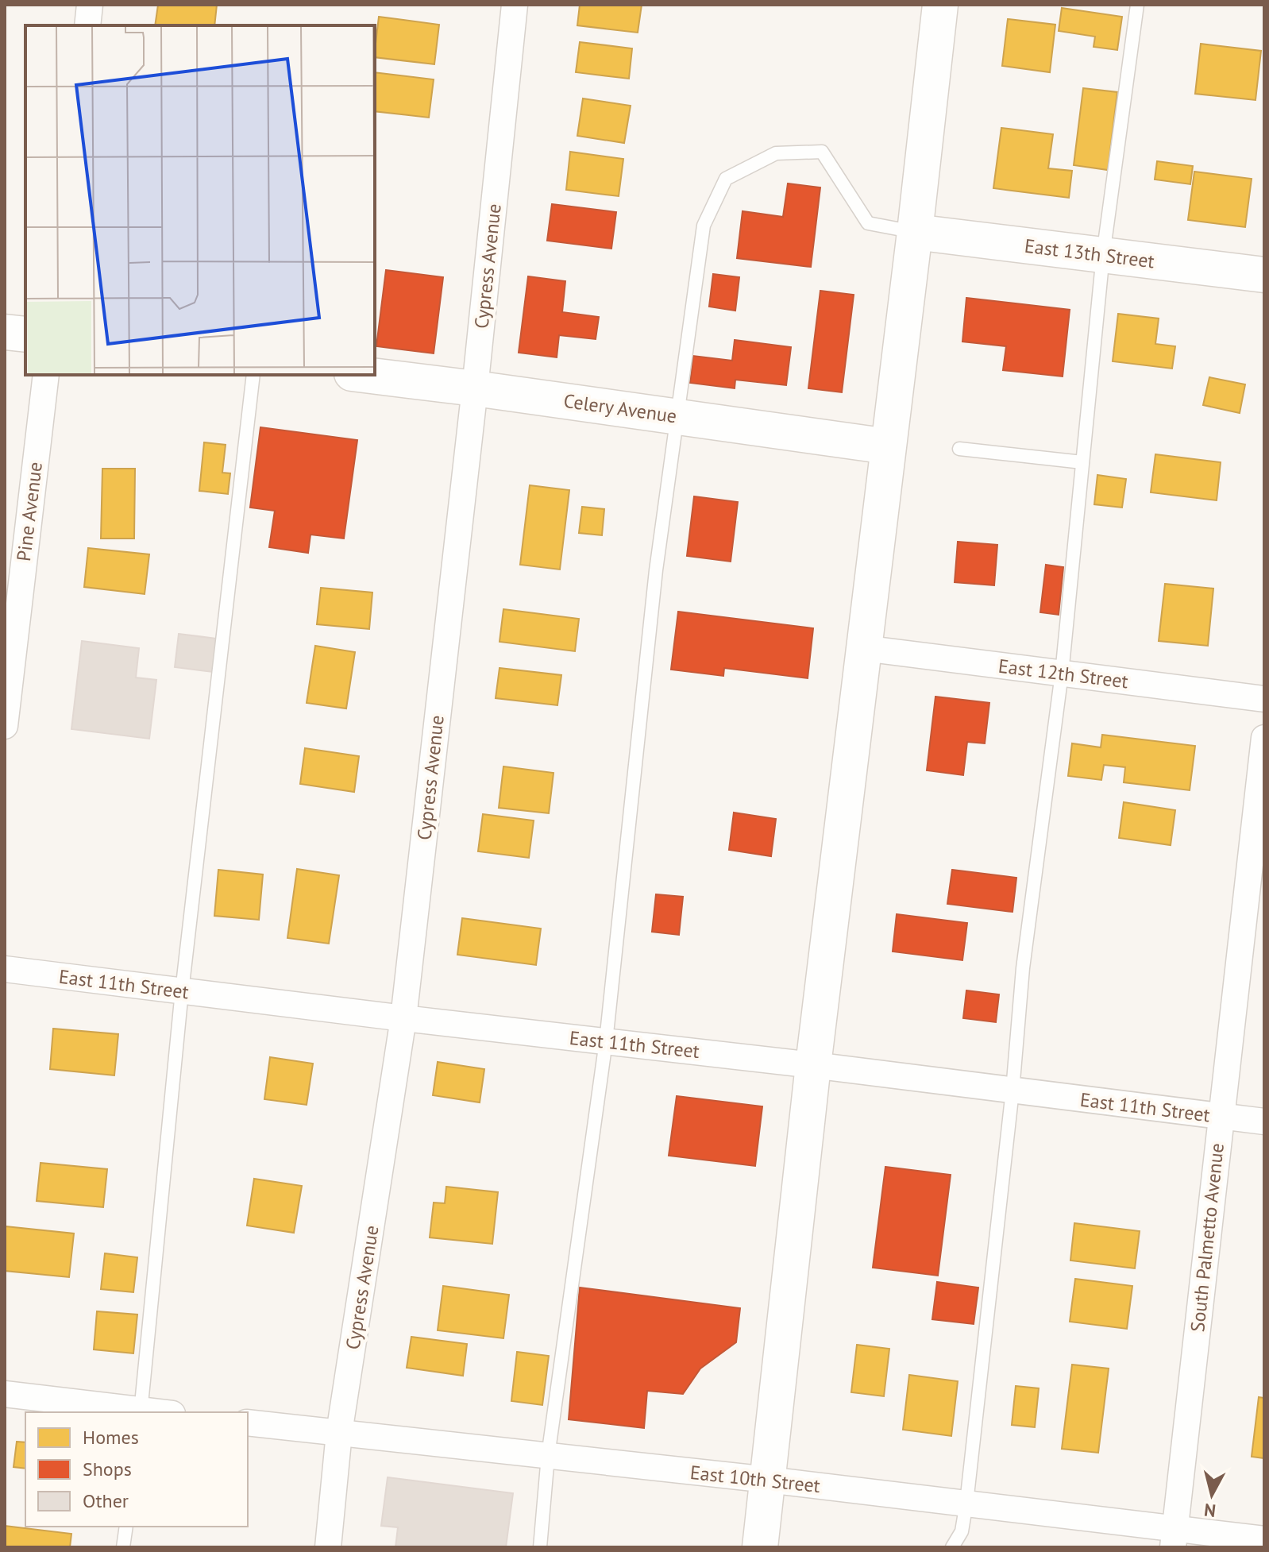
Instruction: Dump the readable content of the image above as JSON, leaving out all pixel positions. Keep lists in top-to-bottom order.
{
  "streets": {
    "main road": ["East 13th Street", "Celery Avenue"],
    "street": [
      "Cypress Avenue",
      "Pine Avenue",
      "East 12th Street",
      "East 11th Street",
      "South Palmetto Avenue",
      "East 10th Street"
    ]
  },
  "crossings": [
    ["Cypress Avenue", "Celery Avenue"],
    ["Cypress Avenue", "East 11th Street"],
    ["Cypress Avenue", "East 10th Street"],
    ["East 11th Street", "South Palmetto Avenue"],
    ["South Palmetto Avenue", "East 10th Street"]
  ],
  "legend": ["Homes", "Shops", "Other"],
  "north": "bottom"
}
